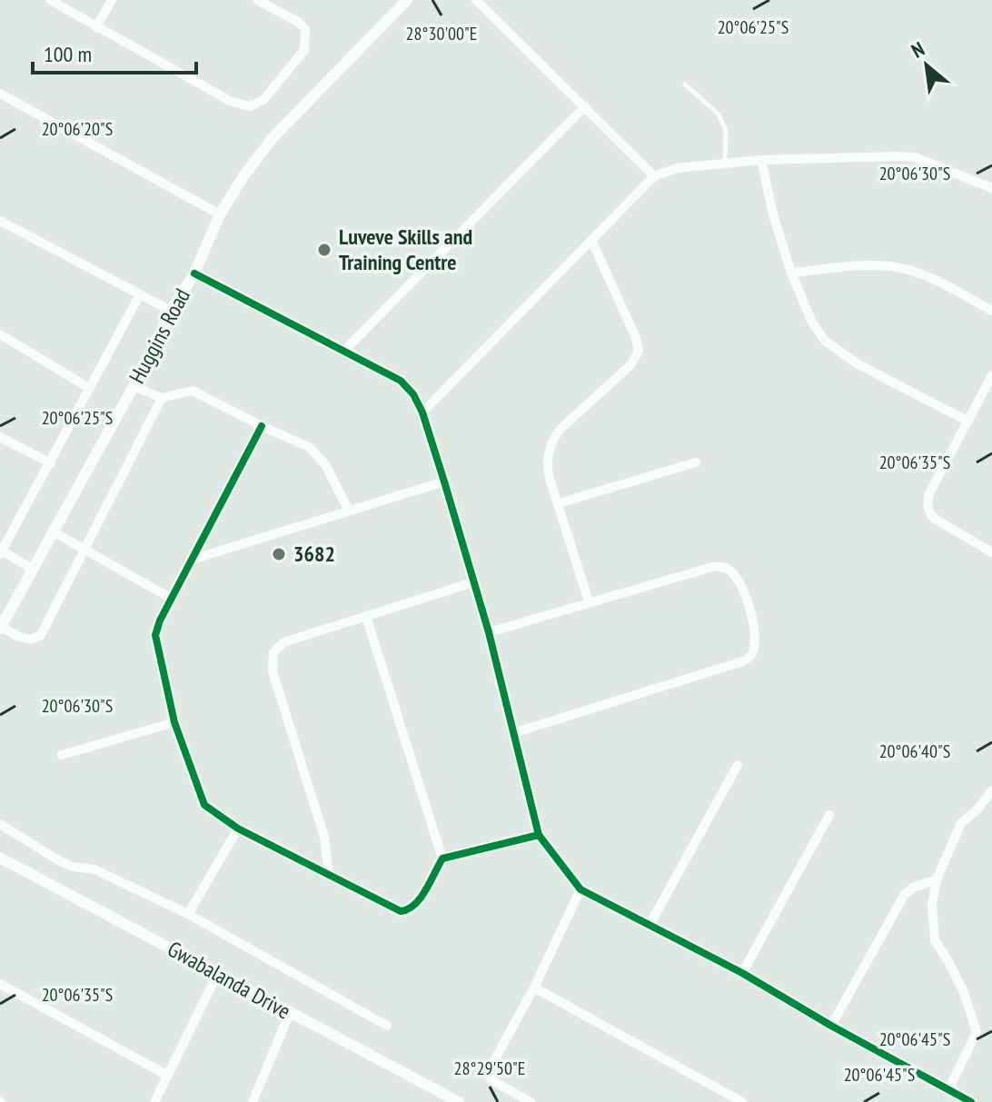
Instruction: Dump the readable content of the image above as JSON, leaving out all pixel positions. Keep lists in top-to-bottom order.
{
  "streets": {
    "street": ["Huggins Road", "Gwabalanda Drive"]
  },
  "places": ["Luveve Skills and Training Centre", "3682"],
  "scale_bar": "100 m",
  "north": "top left",
  "coordinates": [
    "20°06'25\"S",
    "28°30'00\"E",
    "20°06'20\"S",
    "20°06'30\"S",
    "20°06'35\"S",
    "20°06'40\"S",
    "20°06'45\"S",
    "28°29'50\"E"
  ]
}
